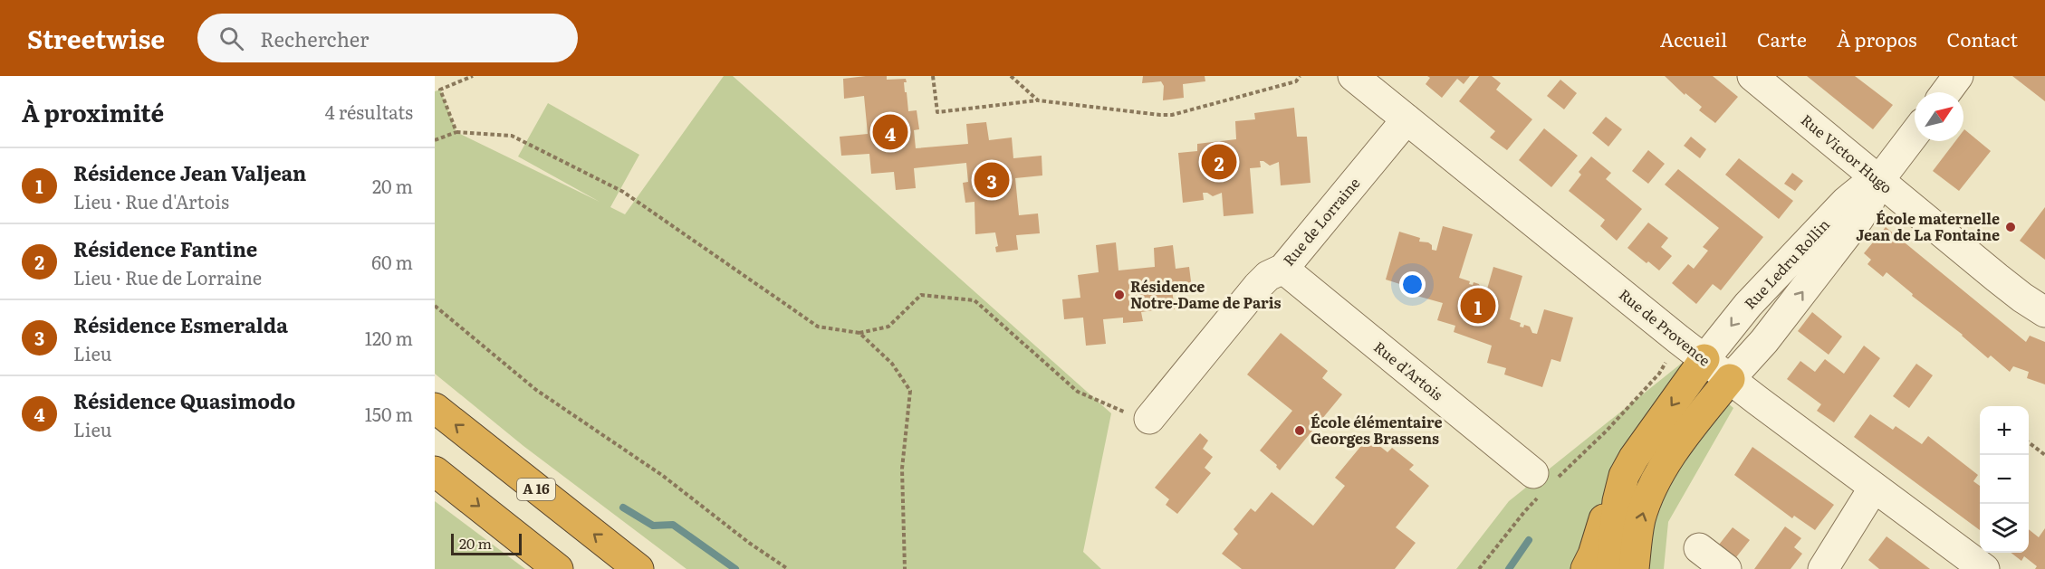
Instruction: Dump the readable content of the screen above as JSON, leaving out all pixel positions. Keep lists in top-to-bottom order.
{
  "streets": {
    "highway": ["A 16"],
    "street": [
      "Rue Victor Hugo",
      "Rue de Lorraine",
      "Rue Ledru Rollin",
      "Rue de Provence",
      "Rue d'Artois"
    ]
  },
  "crossings": [
    ["Rue Victor Hugo", "Rue Ledru Rollin"],
    ["Rue de Lorraine", "Rue de Provence"],
    ["Rue de Lorraine", "Rue d'Artois"],
    ["Rue Ledru Rollin", "Rue de Provence"]
  ],
  "places": ["École maternelle Jean de La Fontaine", "Résidence Notre-Dame de Paris", "École élémentaire Georges Brassens"],
  "scale_bar": "20 m",
  "north": "top right",
  "page": {
    "header": "Streetwise",
    "search": "Rechercher",
    "nav": [
      "Accueil",
      "Carte",
      "À propos",
      "Contact"
    ],
    "heading": ["À proximité", "4 résultats"],
    "pins": [
      "4",
      "2",
      "3",
      "1"
    ],
    "list": [
      {
        "mark": "1",
        "name": "Résidence Jean Valjean",
        "note": "Lieu · Rue d'Artois",
        "value": "20 m"
      },
      {
        "mark": "2",
        "name": "Résidence Fantine",
        "note": "Lieu · Rue de Lorraine",
        "value": "60 m"
      },
      {
        "mark": "3",
        "name": "Résidence Esmeralda",
        "note": "Lieu",
        "value": "120 m"
      },
      {
        "mark": "4",
        "name": "Résidence Quasimodo",
        "note": "Lieu",
        "value": "150 m"
      }
    ],
    "map_buttons": ["+", "−"],
    "scale": "20 m"
  }
}
